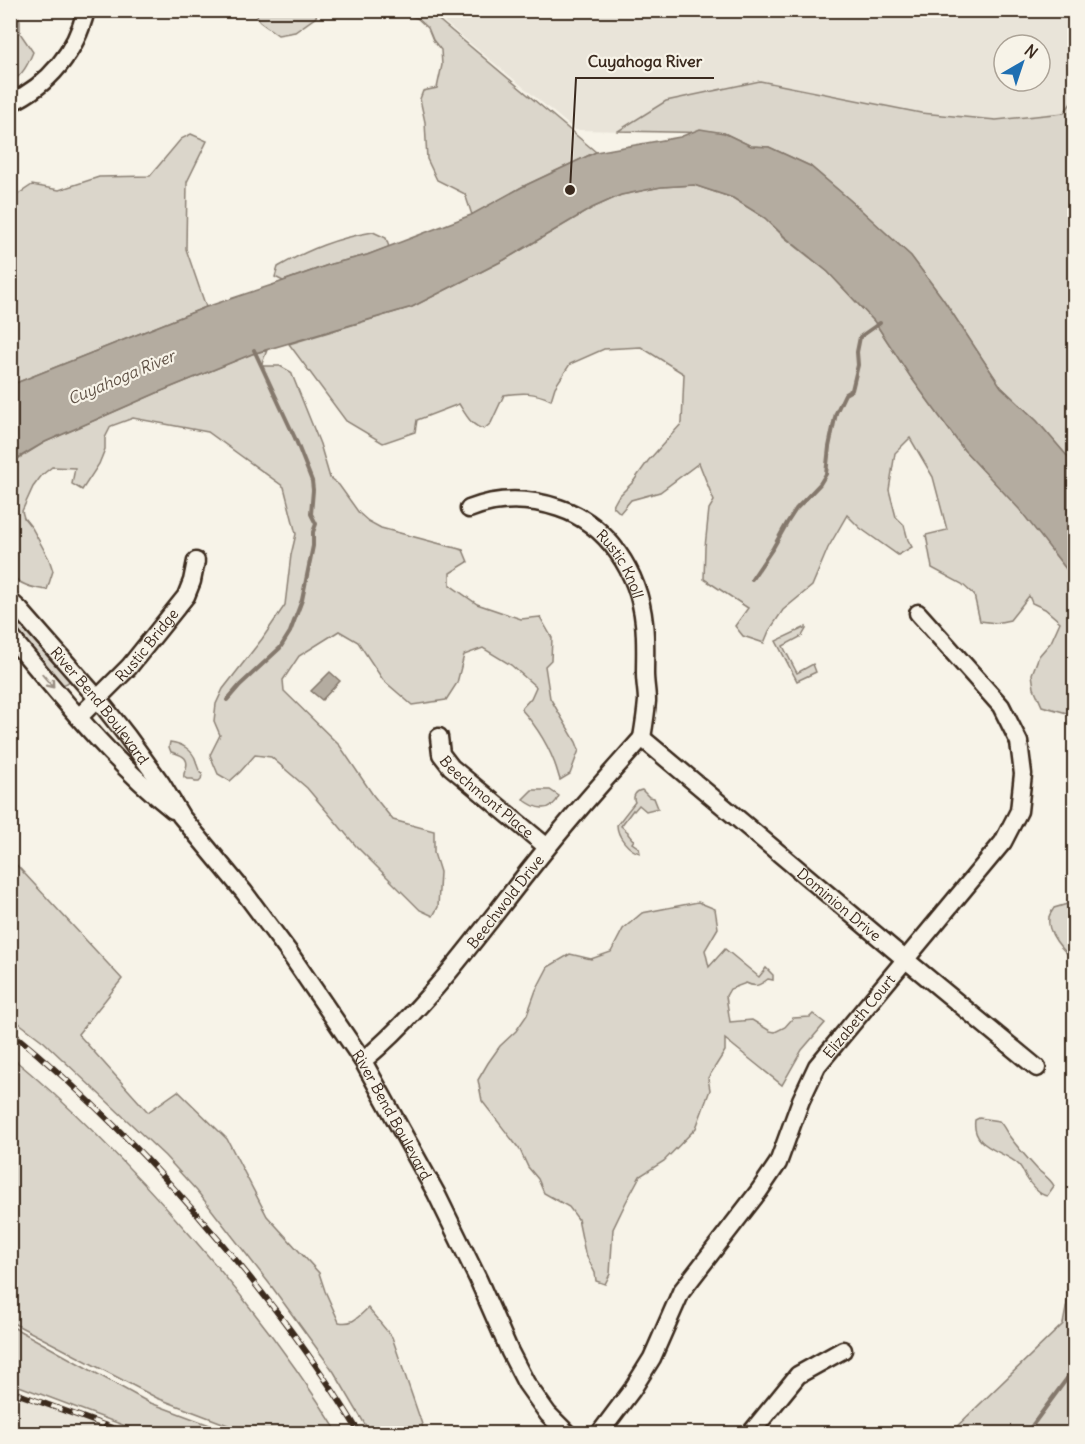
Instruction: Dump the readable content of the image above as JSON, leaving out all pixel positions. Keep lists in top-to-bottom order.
{
  "streets": {
    "street": [
      "Rustic Knoll",
      "Rustic Bridge",
      "River Bend Boulevard",
      "Beechmont Place",
      "Beechwold Drive",
      "Dominion Drive",
      "Elizabeth Court"
    ]
  },
  "crossings": [
    ["Rustic Knoll", "Beechwold Drive"],
    ["Rustic Knoll", "Dominion Drive"],
    ["Rustic Bridge", "River Bend Boulevard"],
    ["River Bend Boulevard", "Beechwold Drive"],
    ["Beechmont Place", "Beechwold Drive"],
    ["Beechwold Drive", "Dominion Drive"],
    ["Dominion Drive", "Elizabeth Court"]
  ],
  "water": ["Cuyahoga River"],
  "places": ["Cuyahoga River"],
  "north": "top right"
}
